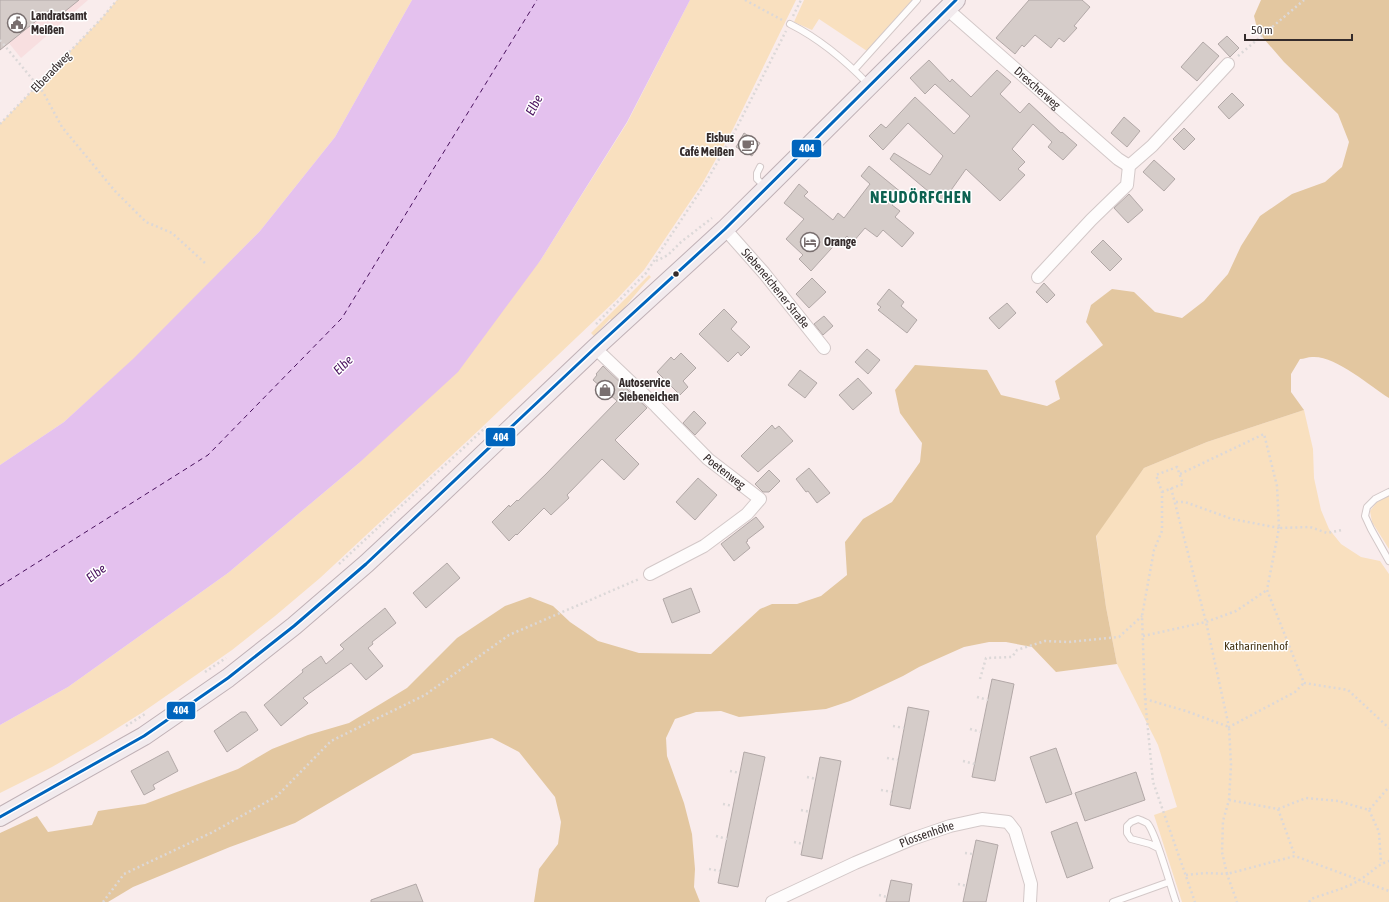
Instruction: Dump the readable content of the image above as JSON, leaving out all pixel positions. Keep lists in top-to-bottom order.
{
  "streets": {
    "street": [
      "Drescherweg",
      "Siebeneichener Straße",
      "Poetenweg",
      "Plossenhöhe"
    ],
    "path": ["Elberadweg"]
  },
  "districts": ["NEUDÖRFCHEN"],
  "water": ["Elbe"],
  "parks": ["Katharinenhof"],
  "places": {
    "public building": ["Landratsamt Meißen"],
    "cafe": ["Eisbus Café Meißen"],
    "hotel": ["Orange"],
    "shop": ["Autoservice Siebeneichen"]
  },
  "lines": ["transit line 404"],
  "scale_bar": "50 m"
}
